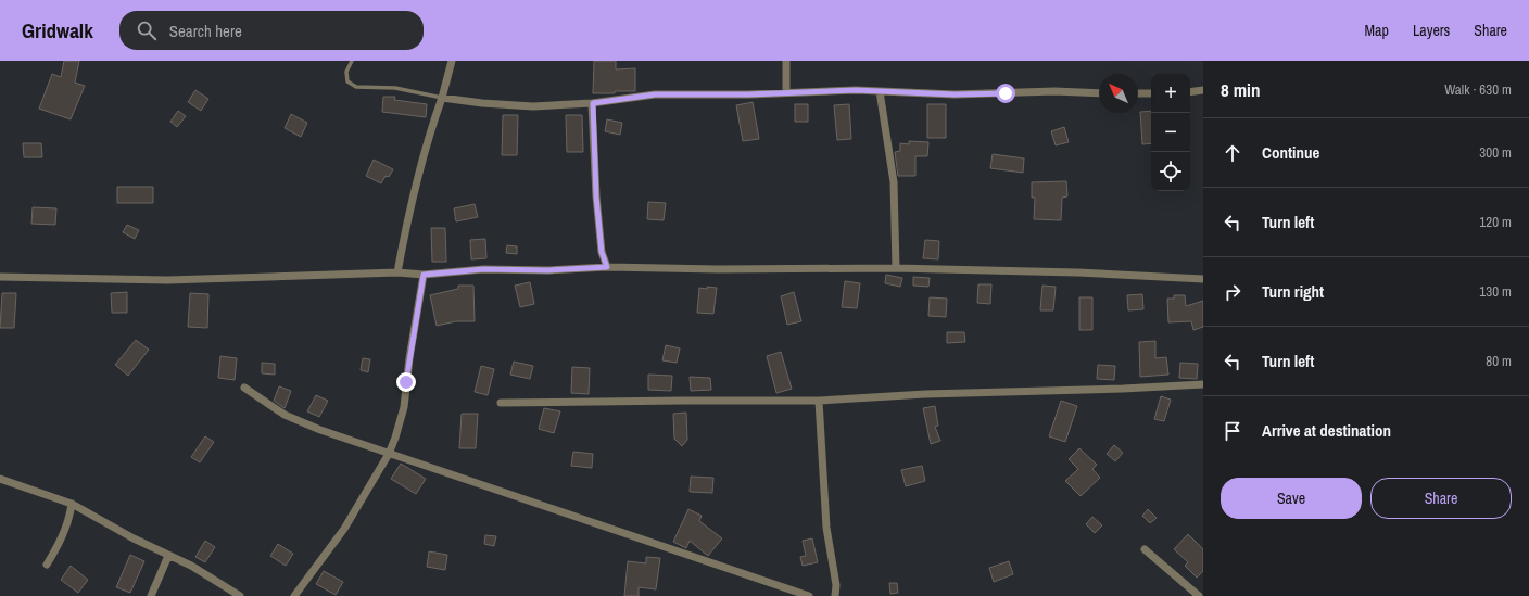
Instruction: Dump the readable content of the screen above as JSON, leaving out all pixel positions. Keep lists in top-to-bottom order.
{
  "north": "top left",
  "page": {
    "header": "Gridwalk",
    "search": "Search here",
    "nav": ["Map", "Layers", "Share"],
    "heading": ["8 min", "Walk · 630 m"],
    "map_buttons": ["+", "−"],
    "list": [
      ["Continue", "300 m"],
      ["Turn left", "120 m"],
      ["Turn right", "130 m"],
      ["Turn left", "80 m"],
      "Arrive at destination"
    ],
    "buttons": ["Save", "Share"]
  }
}
